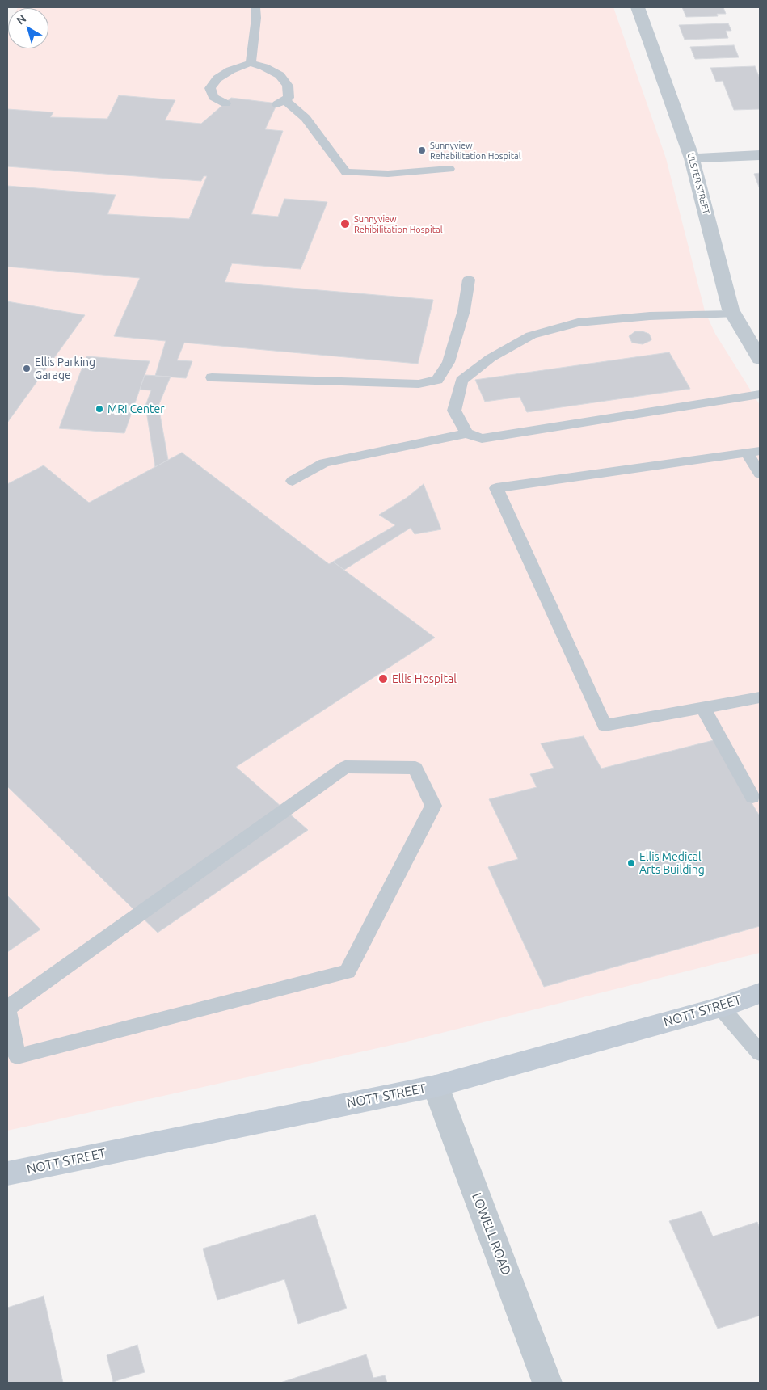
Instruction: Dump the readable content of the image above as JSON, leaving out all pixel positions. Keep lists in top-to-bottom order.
{
  "streets": {
    "main road": ["NOTT STREET"],
    "street": ["ULSTER STREET", "LOWELL ROAD"]
  },
  "crossings": [
    ["NOTT STREET", "LOWELL ROAD"]
  ],
  "places": [
    "Sunnyview Rehabilitation Hospital",
    "Sunnyview Rehibilitation Hospital",
    "Ellis Parking Garage",
    "MRI Center",
    "Ellis Hospital",
    "Ellis Medical Arts Building"
  ],
  "north": "top left"
}
